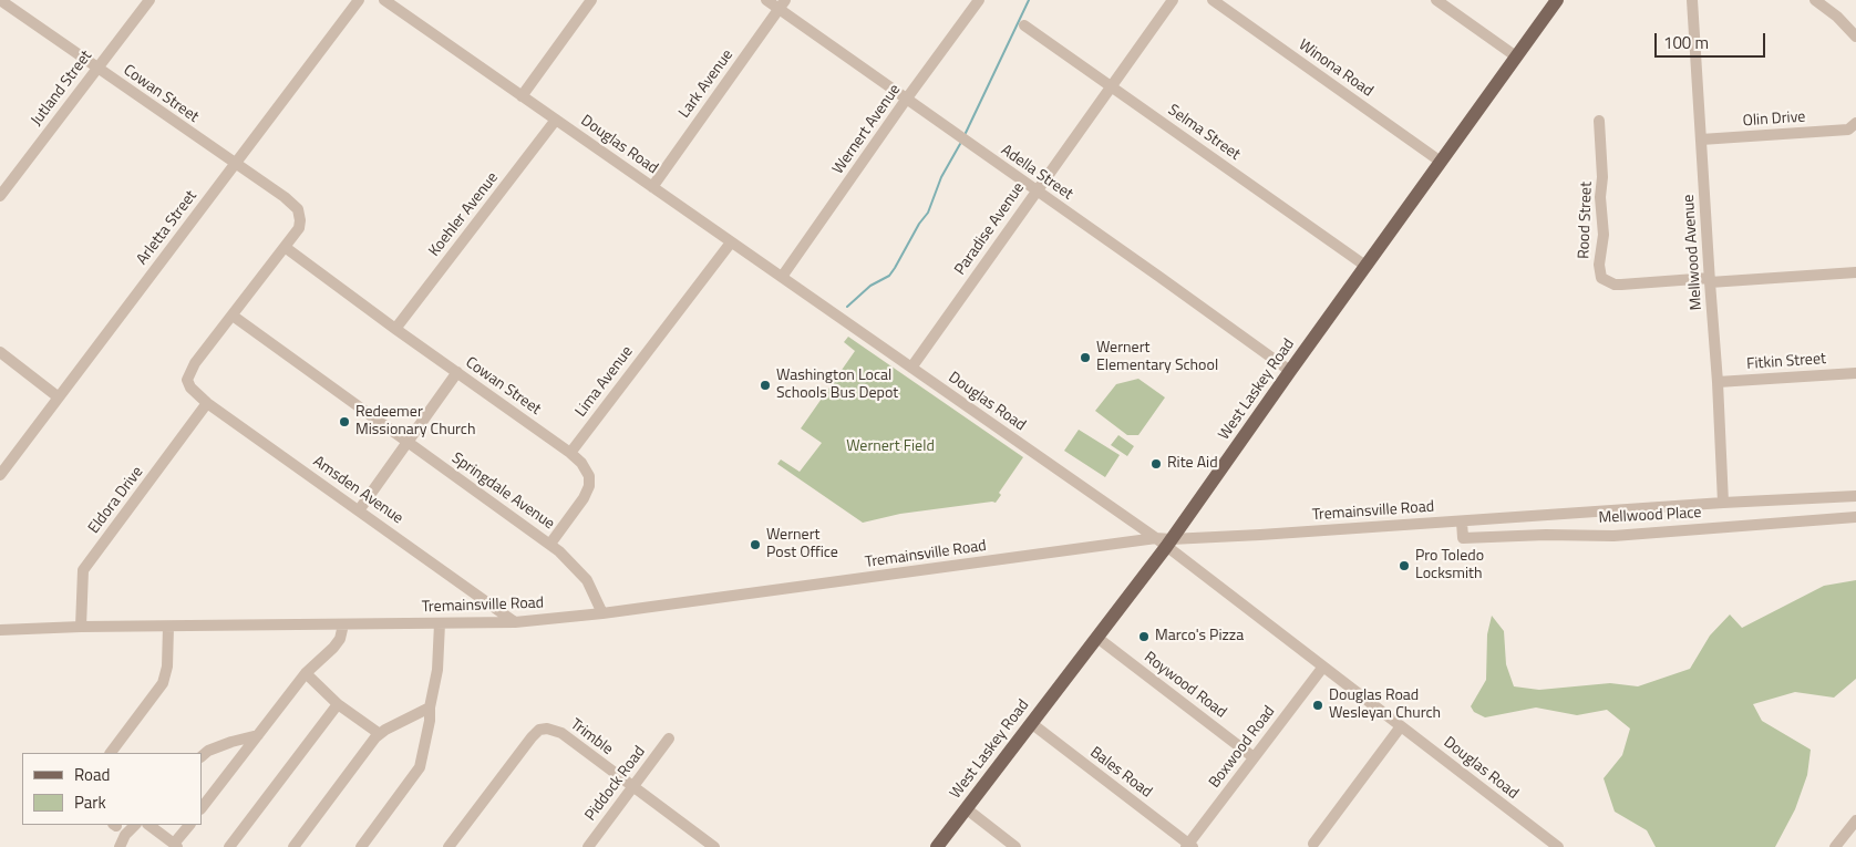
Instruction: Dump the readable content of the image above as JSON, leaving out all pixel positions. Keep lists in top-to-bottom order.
{
  "streets": {
    "main road": ["West Laskey Road"],
    "street": [
      "Winona Road",
      "Lark Avenue",
      "Jutland Street",
      "Cowan Street",
      "Olin Drive",
      "Wernert Avenue",
      "Selma Street",
      "Douglas Road",
      "Adella Street",
      "Koehler Avenue",
      "Rood Street",
      "Arletta Street",
      "Paradise Avenue",
      "Mellwood Avenue",
      "Fitkin Street",
      "Lima Avenue",
      "Amsden Avenue",
      "Springdale Avenue",
      "Eldora Drive",
      "Tremainsville Road",
      "Mellwood Place",
      "Roywood Road",
      "Trimble",
      "Boxwood Road",
      "Bales Road",
      "Piddock Road"
    ]
  },
  "crossings": [
    ["Winona Road", "West Laskey Road"],
    ["Lark Avenue", "Douglas Road"],
    ["Lark Avenue", "Adella Street"],
    ["Jutland Street", "Cowan Street"],
    ["Cowan Street", "Koehler Avenue"],
    ["Cowan Street", "Arletta Street"],
    ["Cowan Street", "Lima Avenue"],
    ["Olin Drive", "Mellwood Avenue"],
    ["Wernert Avenue", "Douglas Road"],
    ["Wernert Avenue", "Adella Street"],
    ["Selma Street", "Paradise Avenue"],
    ["Selma Street", "West Laskey Road"],
    ["Douglas Road", "Koehler Avenue"],
    ["Douglas Road", "Paradise Avenue"],
    ["Douglas Road", "Lima Avenue"],
    ["Douglas Road", "West Laskey Road"],
    ["Douglas Road", "Tremainsville Road"],
    ["Douglas Road", "Boxwood Road"],
    ["Adella Street", "Paradise Avenue"],
    ["Adella Street", "West Laskey Road"],
    ["Rood Street", "Mellwood Avenue"],
    ["Mellwood Avenue", "Fitkin Street"],
    ["Mellwood Avenue", "Tremainsville Road"],
    ["West Laskey Road", "Tremainsville Road"],
    ["West Laskey Road", "Roywood Road"],
    ["West Laskey Road", "Bales Road"],
    ["Amsden Avenue", "Springdale Avenue"],
    ["Amsden Avenue", "Eldora Drive"],
    ["Amsden Avenue", "Tremainsville Road"],
    ["Springdale Avenue", "Tremainsville Road"],
    ["Eldora Drive", "Tremainsville Road"],
    ["Tremainsville Road", "Mellwood Place"],
    ["Roywood Road", "Boxwood Road"],
    ["Trimble", "Piddock Road"],
    ["Boxwood Road", "Bales Road"]
  ],
  "parks": ["Wernert Field"],
  "places": [
    "Wernert Elementary School",
    "Washington Local Schools Bus Depot",
    "Redeemer Missionary Church",
    "Rite Aid",
    "Wernert Post Office",
    "Pro Toledo Locksmith",
    "Marco's Pizza",
    "Douglas Road Wesleyan Church"
  ],
  "legend": ["Road", "Park"],
  "scale_bar": "100 m"
}
